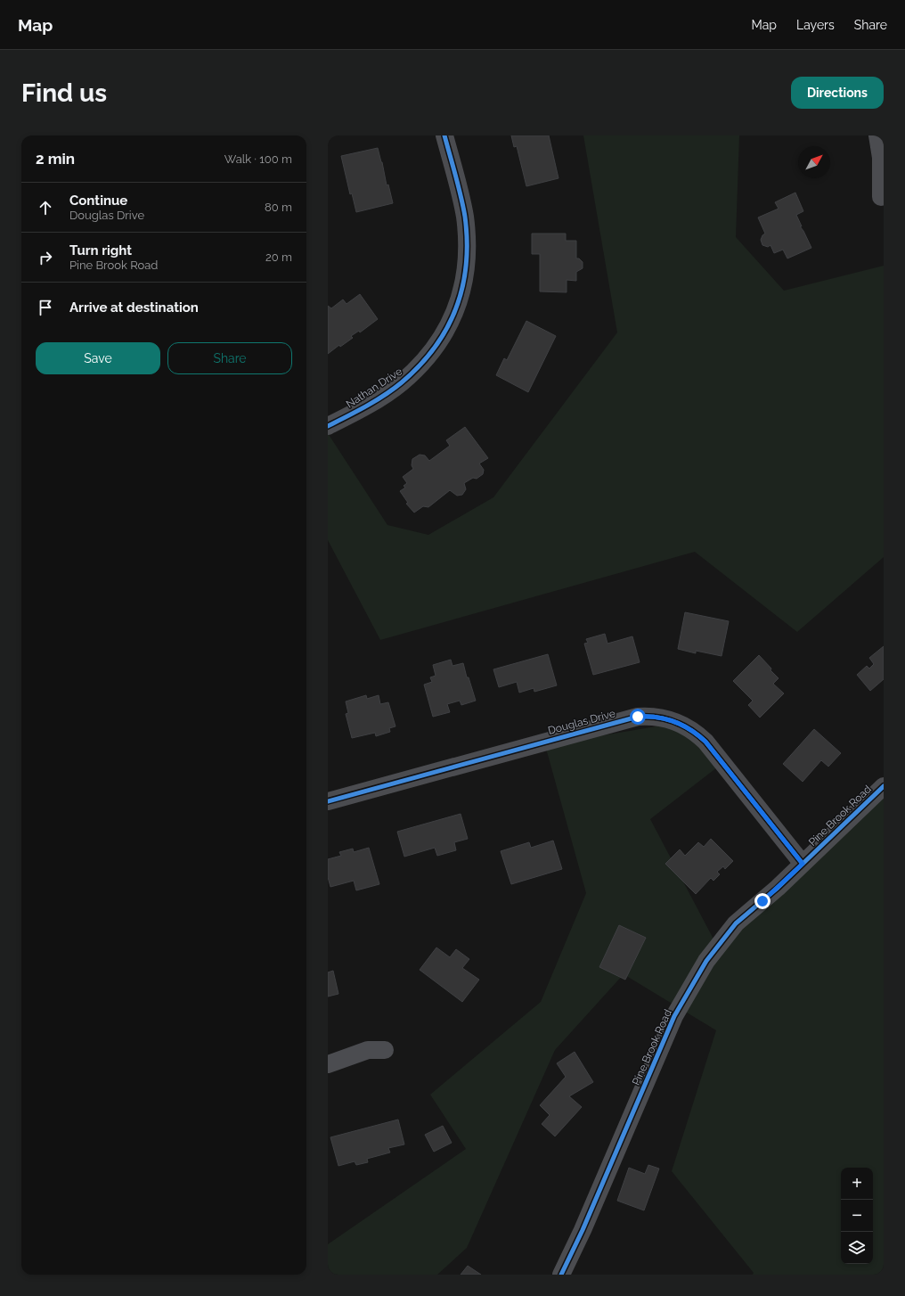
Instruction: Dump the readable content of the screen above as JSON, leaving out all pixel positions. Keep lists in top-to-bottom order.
{
  "streets": {
    "street": ["Nathan Drive", "Douglas Drive", "Pine Brook Road"]
  },
  "crossings": [
    ["Douglas Drive", "Pine Brook Road"]
  ],
  "north": "top right",
  "page": {
    "header": "Map",
    "nav": ["Map", "Layers", "Share"],
    "buttons": [
      "Directions",
      ["Save", "Share"]
    ],
    "title": "Find us",
    "heading": ["2 min", "Walk · 100 m"],
    "list": [
      ["Continue", "Douglas Drive", "80 m"],
      ["Turn right", "Pine Brook Road", "20 m"],
      "Arrive at destination"
    ],
    "map_buttons": ["+", "−"]
  }
}
